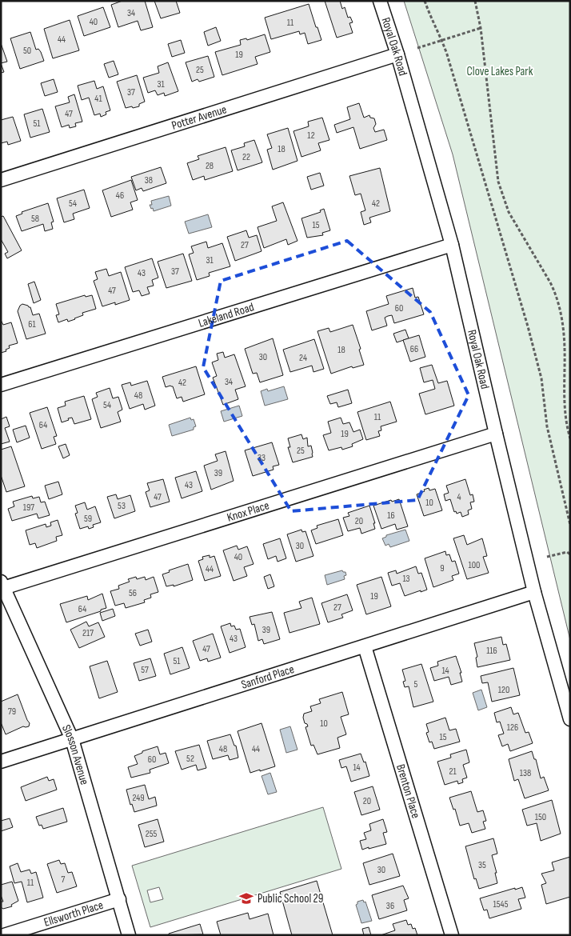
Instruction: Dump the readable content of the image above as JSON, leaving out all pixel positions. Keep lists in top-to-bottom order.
{
  "streets": {
    "street": [
      "Royal Oak Road",
      "Potter Avenue",
      "Lakeland Road",
      "Knox Place",
      "Sanford Place",
      "Slosson Avenue",
      "Brenton Place",
      "Ellsworth Place"
    ]
  },
  "crossings": [
    ["Royal Oak Road", "Potter Avenue"],
    ["Royal Oak Road", "Lakeland Road"],
    ["Royal Oak Road", "Knox Place"],
    ["Royal Oak Road", "Sanford Place"],
    ["Knox Place", "Slosson Avenue"],
    ["Sanford Place", "Slosson Avenue"],
    ["Sanford Place", "Brenton Place"],
    ["Slosson Avenue", "Ellsworth Place"]
  ],
  "parks": ["Clove Lakes Park"],
  "places": {
    "school or university": ["Public School 29"]
  },
  "house_numbers": [
    "34",
    "40",
    "11",
    "44",
    "50",
    "19",
    "25",
    "31",
    "37",
    "41",
    "47",
    "51",
    "12",
    "18",
    "22",
    "28",
    "38",
    "46",
    "54",
    "42",
    "58",
    "15",
    "27",
    "31",
    "37",
    "43",
    "47",
    "60",
    "61",
    "66",
    "18",
    "30",
    "24",
    "34",
    "42",
    "48",
    "54",
    "11",
    "64",
    "19",
    "25",
    "33",
    "39",
    "43",
    "47",
    "4",
    "10",
    "53",
    "197",
    "16",
    "59",
    "20",
    "30",
    "40",
    "100",
    "9",
    "44",
    "13",
    "56",
    "19",
    "27",
    "64",
    "39",
    "217",
    "43",
    "47",
    "116",
    "51",
    "57",
    "14",
    "5",
    "120",
    "79",
    "10",
    "126",
    "15",
    "48",
    "44",
    "52",
    "60",
    "14",
    "21",
    "138",
    "249",
    "20",
    "150",
    "255",
    "35",
    "30",
    "7",
    "11",
    "1545",
    "36"
  ]
}
